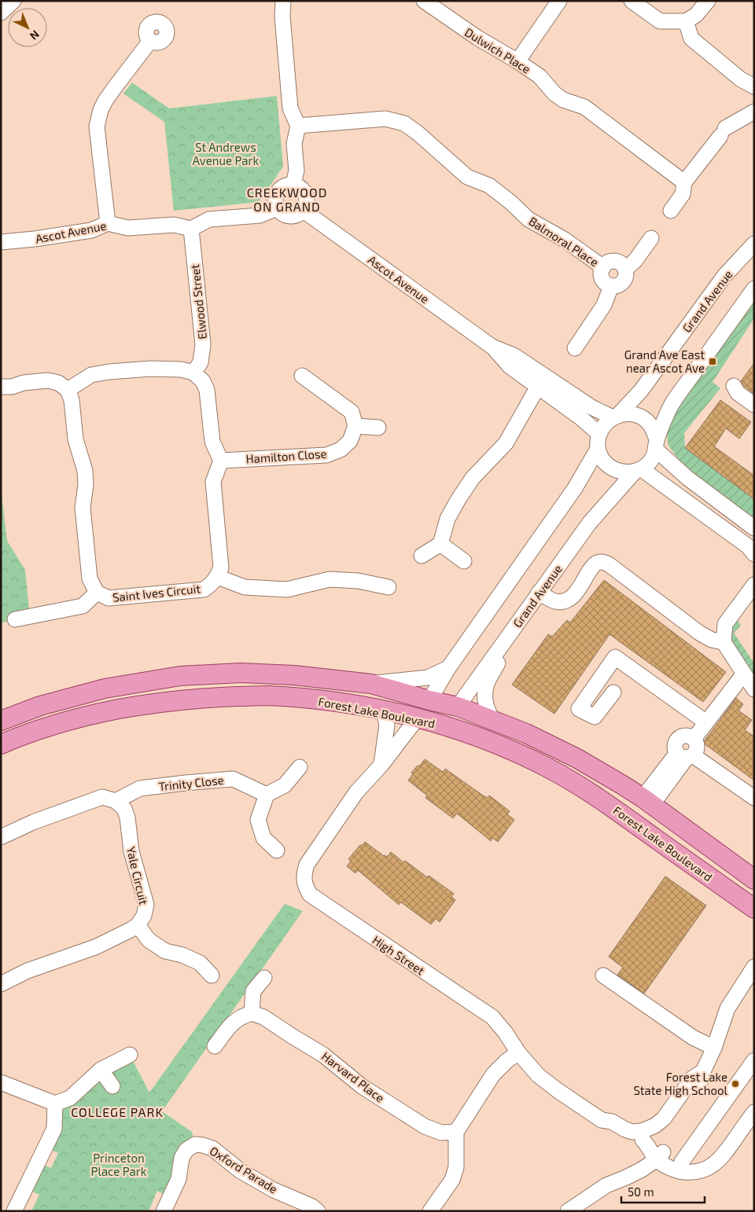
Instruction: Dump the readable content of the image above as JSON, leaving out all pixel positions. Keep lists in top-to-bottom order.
{
  "streets": {
    "main road": ["Grand Avenue", "Forest Lake Boulevard"],
    "street": [
      "Dulwich Place",
      "Ascot Avenue",
      "Balmoral Place",
      "Elwood Street",
      "Hamilton Close",
      "Saint Ives Circuit",
      "Trinity Close",
      "Yale Circuit",
      "High Street",
      "Harvard Place",
      "Oxford Parade"
    ]
  },
  "crossings": [
    ["Ascot Avenue", "Grand Avenue"],
    ["Ascot Avenue", "Elwood Street"],
    ["Grand Avenue", "Forest Lake Boulevard"],
    ["Forest Lake Boulevard", "High Street"],
    ["Trinity Close", "Yale Circuit"]
  ],
  "districts": ["CREEKWOOD ON GRAND", "COLLEGE PARK"],
  "parks": ["St Andrews Avenue Park", "Princeton Place Park"],
  "places": {
    "transit": ["Grand Ave East near Ascot Ave"],
    "other": ["Forest Lake State High School"]
  },
  "scale_bar": "50 m",
  "north": "bottom right"
}
